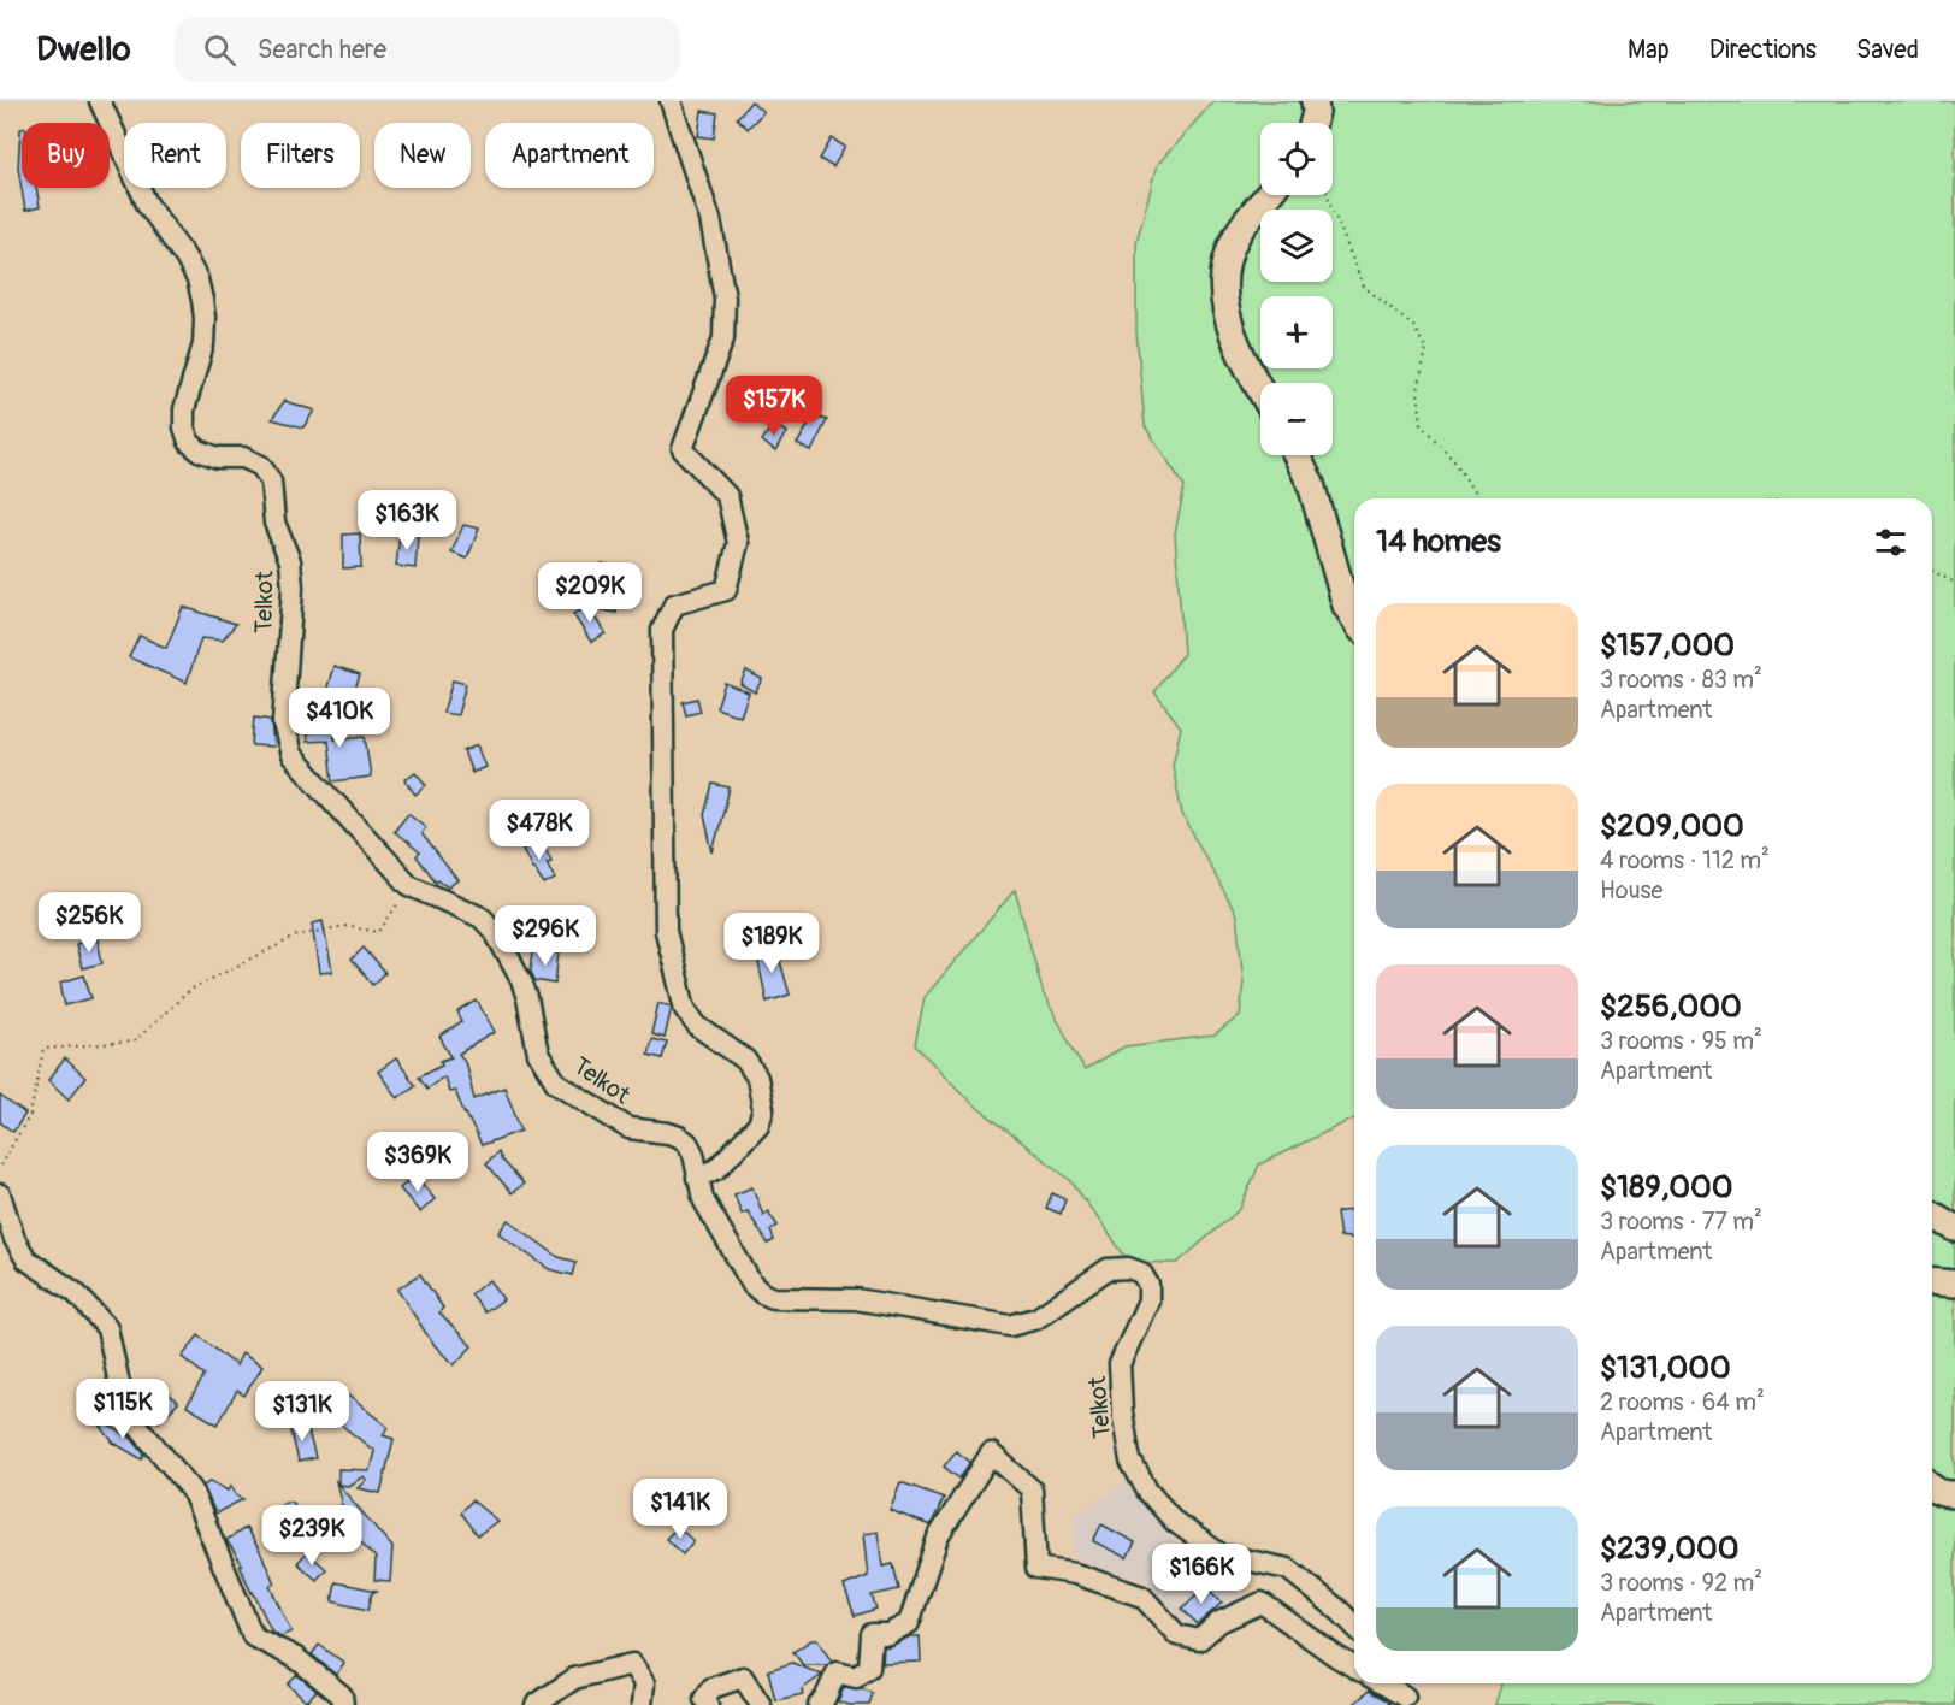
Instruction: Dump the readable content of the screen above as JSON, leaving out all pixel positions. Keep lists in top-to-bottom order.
{
  "streets": {
    "street": ["Telkot"]
  },
  "page": {
    "header": "Dwello",
    "search": "Search here",
    "nav": ["Map", "Directions", "Saved"],
    "map_buttons": ["+", "−"],
    "chip": [
      "Buy",
      "Rent",
      "Filters",
      "New",
      "Apartment"
    ],
    "price": [
      "$157K",
      "$163K",
      "$209K",
      "$410K",
      "$478K",
      "$256K",
      "$296K",
      "$189K",
      "$369K",
      "$115K",
      "$131K",
      "$141K",
      "$239K",
      "$166K"
    ],
    "heading": "14 homes",
    "list": [
      {
        "name": "$157,000",
        "note": "3 rooms · 83 m² · Apartment"
      },
      {
        "name": "$209,000",
        "note": "4 rooms · 112 m² · House"
      },
      {
        "name": "$256,000",
        "note": "3 rooms · 95 m² · Apartment"
      },
      {
        "name": "$189,000",
        "note": "3 rooms · 77 m² · Apartment"
      },
      {
        "name": "$131,000",
        "note": "2 rooms · 64 m² · Apartment"
      },
      {
        "name": "$239,000",
        "note": "3 rooms · 92 m² · Apartment"
      }
    ]
  }
}
